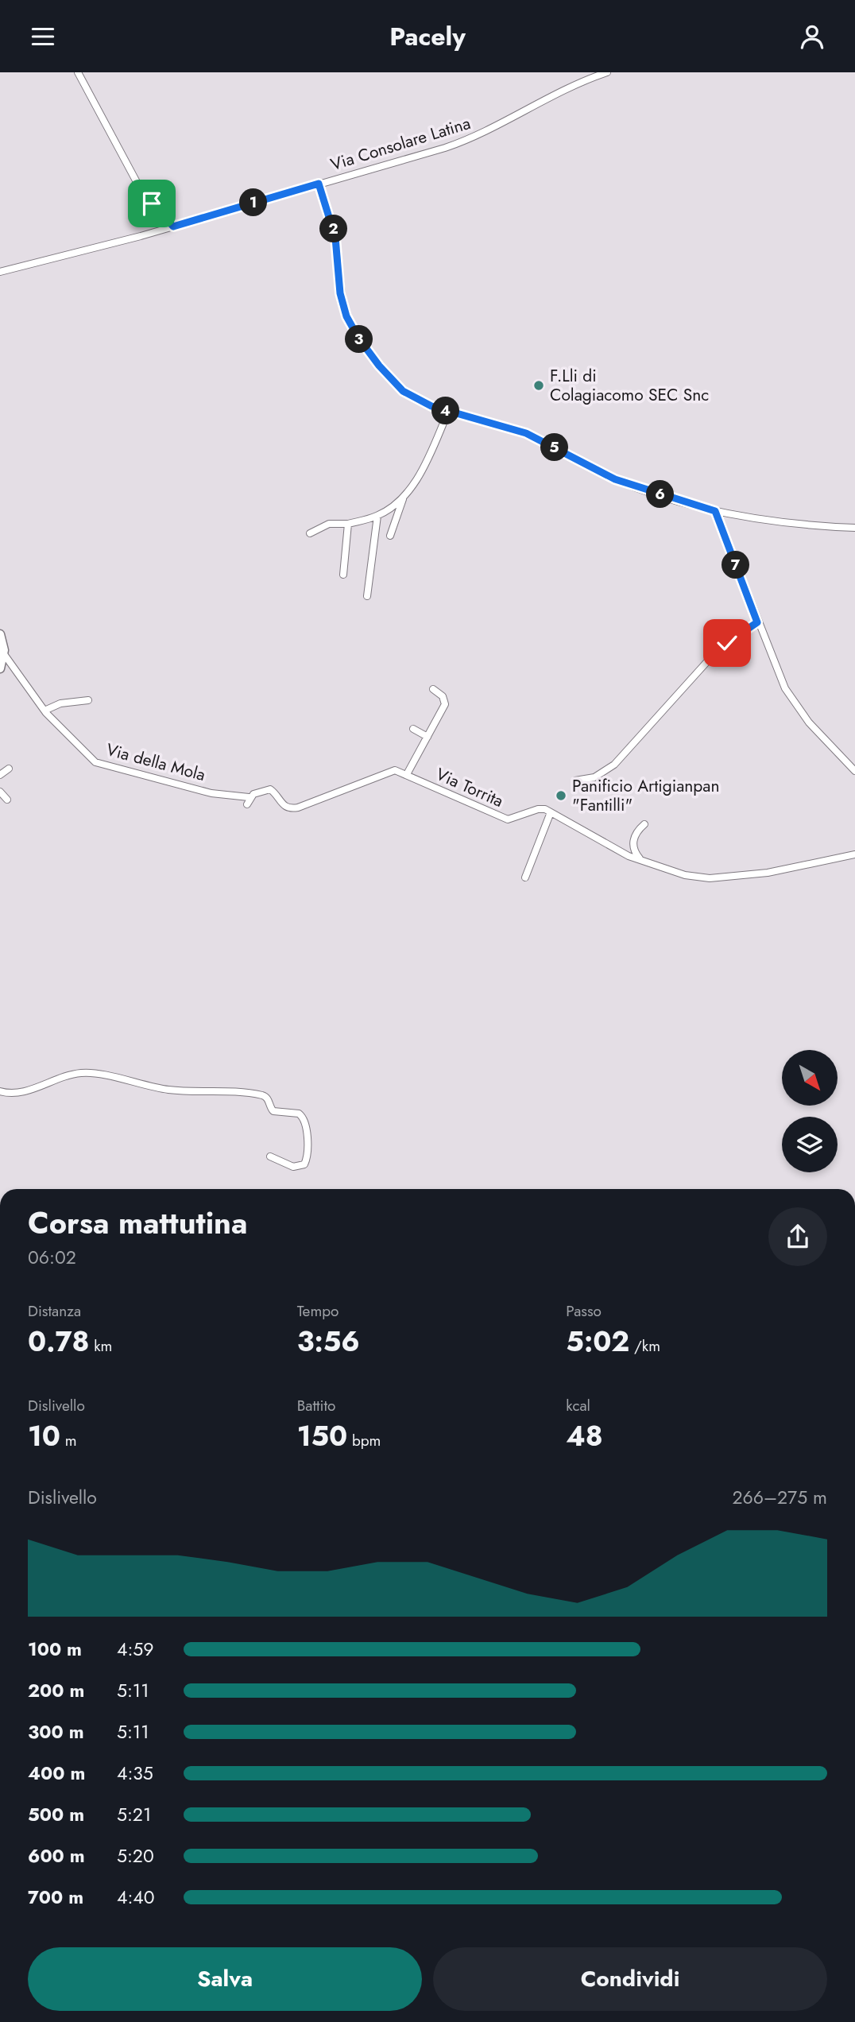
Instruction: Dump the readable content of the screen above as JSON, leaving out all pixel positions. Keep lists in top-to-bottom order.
{
  "streets": {
    "street": ["Via Consolare Latina", "Via della Mola", "Via Torrita"]
  },
  "crossings": [
    ["Via della Mola", "Via Torrita"]
  ],
  "places": ["F.Lli di Colagiacomo SEC Snc", "Panificio Artigianpan \"Fantilli\""],
  "north": "bottom right",
  "page": {
    "header": "Pacely",
    "pins": [
      "1",
      "2",
      "3",
      "4",
      "5",
      "6",
      "7"
    ],
    "heading": ["Corsa mattutina", "06:02"],
    "stats": [
      ["Distanza", "0.78 km"],
      ["Tempo", "3:56"],
      ["Passo", "5:02 /km"],
      ["Dislivello", "10 m"],
      ["Battito", "150 bpm"],
      ["kcal", "48"]
    ],
    "chart": ["Dislivello", "266–275 m"],
    "list": [
      {
        "name": "100 m",
        "note": "4:59"
      },
      {
        "name": "200 m",
        "note": "5:11"
      },
      {
        "name": "300 m",
        "note": "5:11"
      },
      {
        "name": "400 m",
        "note": "4:35"
      },
      {
        "name": "500 m",
        "note": "5:21"
      },
      {
        "name": "600 m",
        "note": "5:20"
      },
      {
        "name": "700 m",
        "note": "4:40"
      }
    ],
    "buttons": ["Salva", "Condividi"]
  }
}
